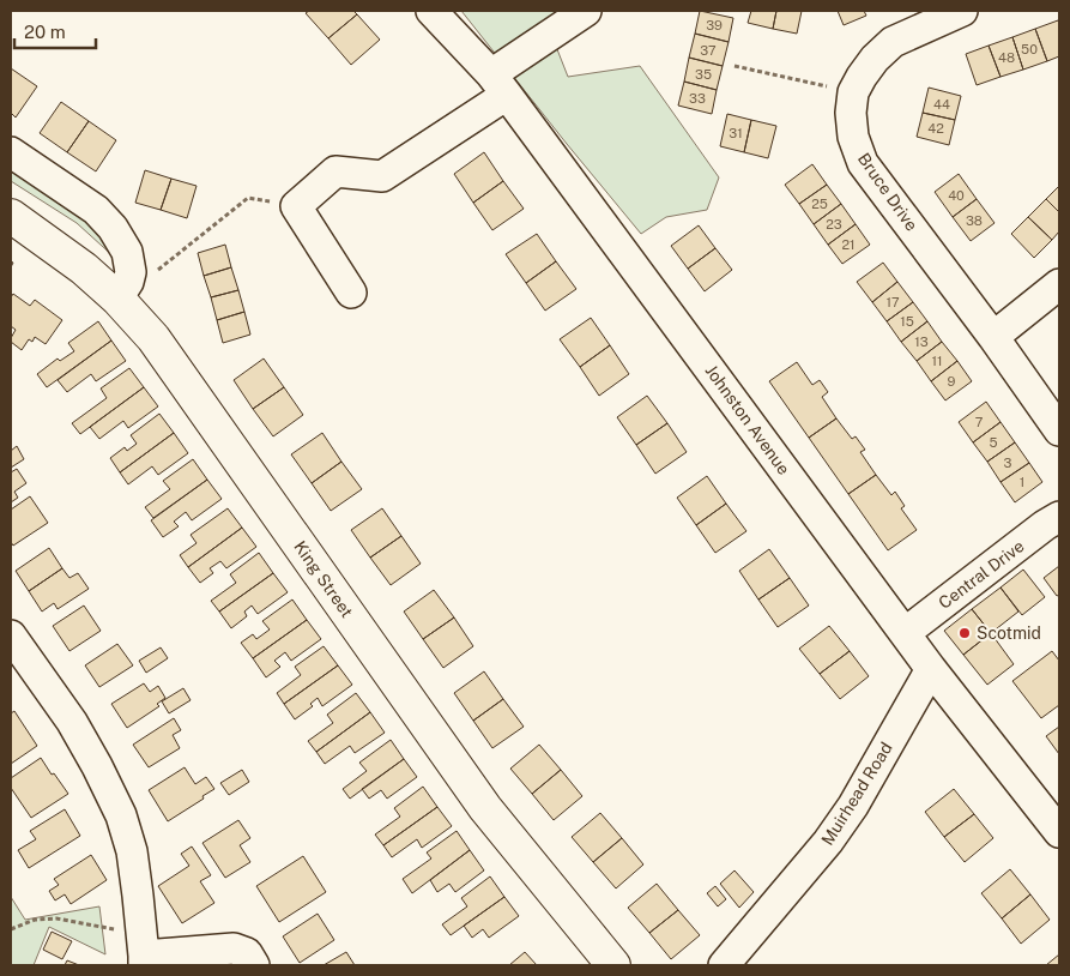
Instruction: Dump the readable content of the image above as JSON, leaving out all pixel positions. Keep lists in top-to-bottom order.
{
  "streets": {
    "main road": ["King Street"],
    "street": [
      "Bruce Drive",
      "Johnston Avenue",
      "Central Drive",
      "Muirhead Road"
    ]
  },
  "crossings": [
    ["Johnston Avenue", "Central Drive"],
    ["Johnston Avenue", "Muirhead Road"]
  ],
  "places": ["Scotmid"],
  "house_numbers": [
    "39",
    "50",
    "37",
    "48",
    "35",
    "33",
    "44",
    "42",
    "31",
    "40",
    "25",
    "38",
    "23",
    "21",
    "17",
    "15",
    "13",
    "11",
    "9",
    "7",
    "5",
    "3",
    "1"
  ],
  "scale_bar": "20 m"
}
